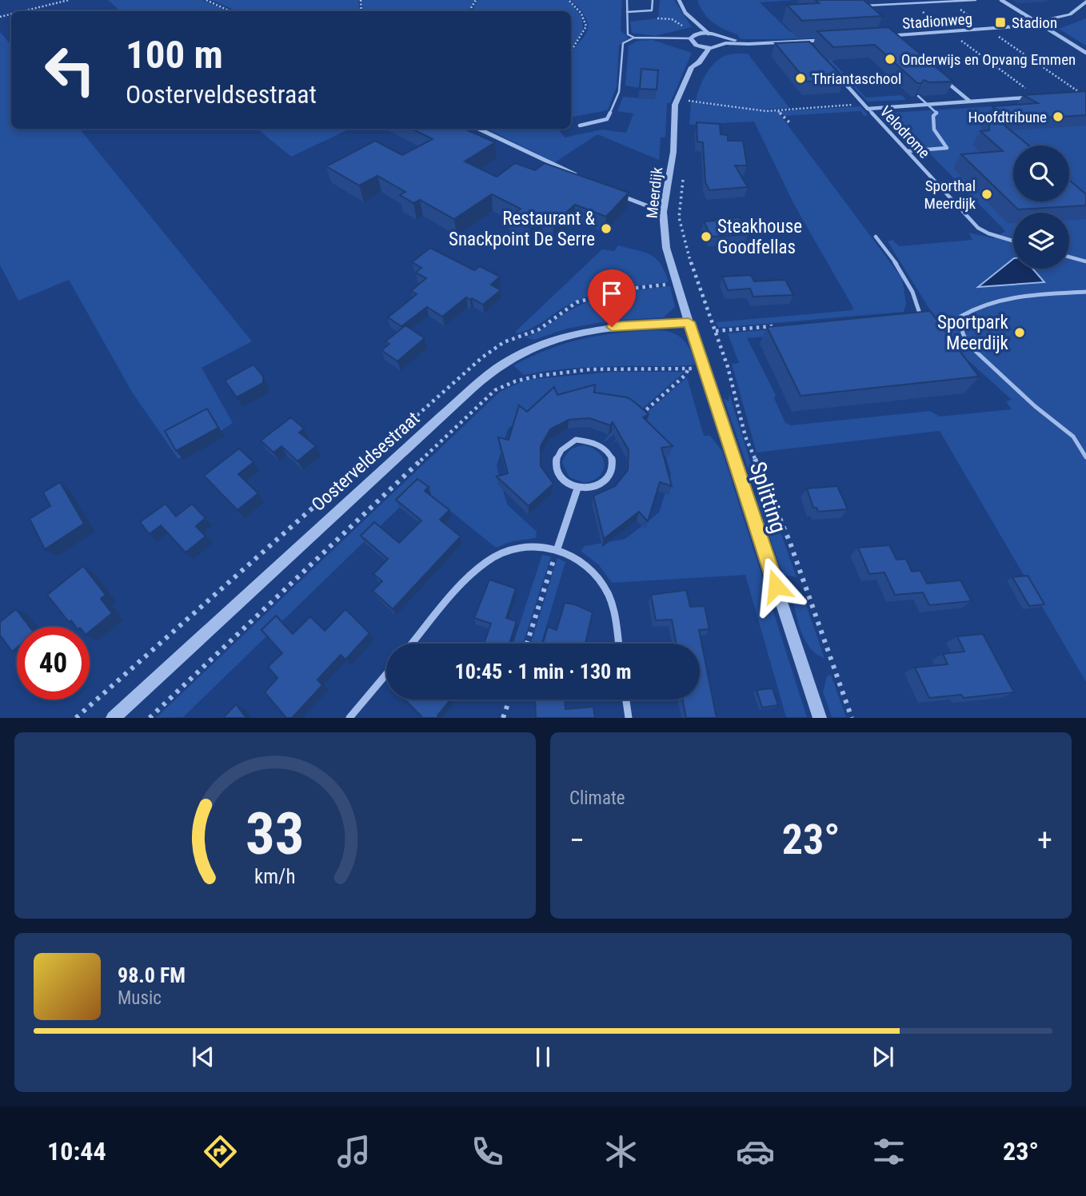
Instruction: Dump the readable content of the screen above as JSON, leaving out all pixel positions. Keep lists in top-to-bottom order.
{
  "streets": {
    "street": [
      "Stadionweg",
      "Velodrome",
      "Meerdijk",
      "Oosterveldsestraat",
      "Splitting"
    ]
  },
  "crossings": [
    ["Meerdijk", "Oosterveldsestraat"],
    ["Meerdijk", "Splitting"],
    ["Oosterveldsestraat", "Splitting"]
  ],
  "places": {
    "transit": ["Stadion"],
    "other": [
      "Onderwijs en Opvang Emmen",
      "Thriantaschool",
      "Hoofdtribune",
      "Sporthal Meerdijk",
      "Restaurant & Snackpoint De Serre",
      "Steakhouse Goodfellas",
      "Sportpark Meerdijk"
    ]
  },
  "page": {
    "turn": ["100 m", "Oosterveldsestraat"],
    "limit": "40",
    "trip": "10:45 · 1 min · 130 m",
    "tile": "Climate",
    "heat": ["−", "23°", "+"],
    "song": ["98.0 FM", "Music"],
    "tabs": ["10:44", "23°"],
    "gauge": ["33", "km/h"]
  }
}
